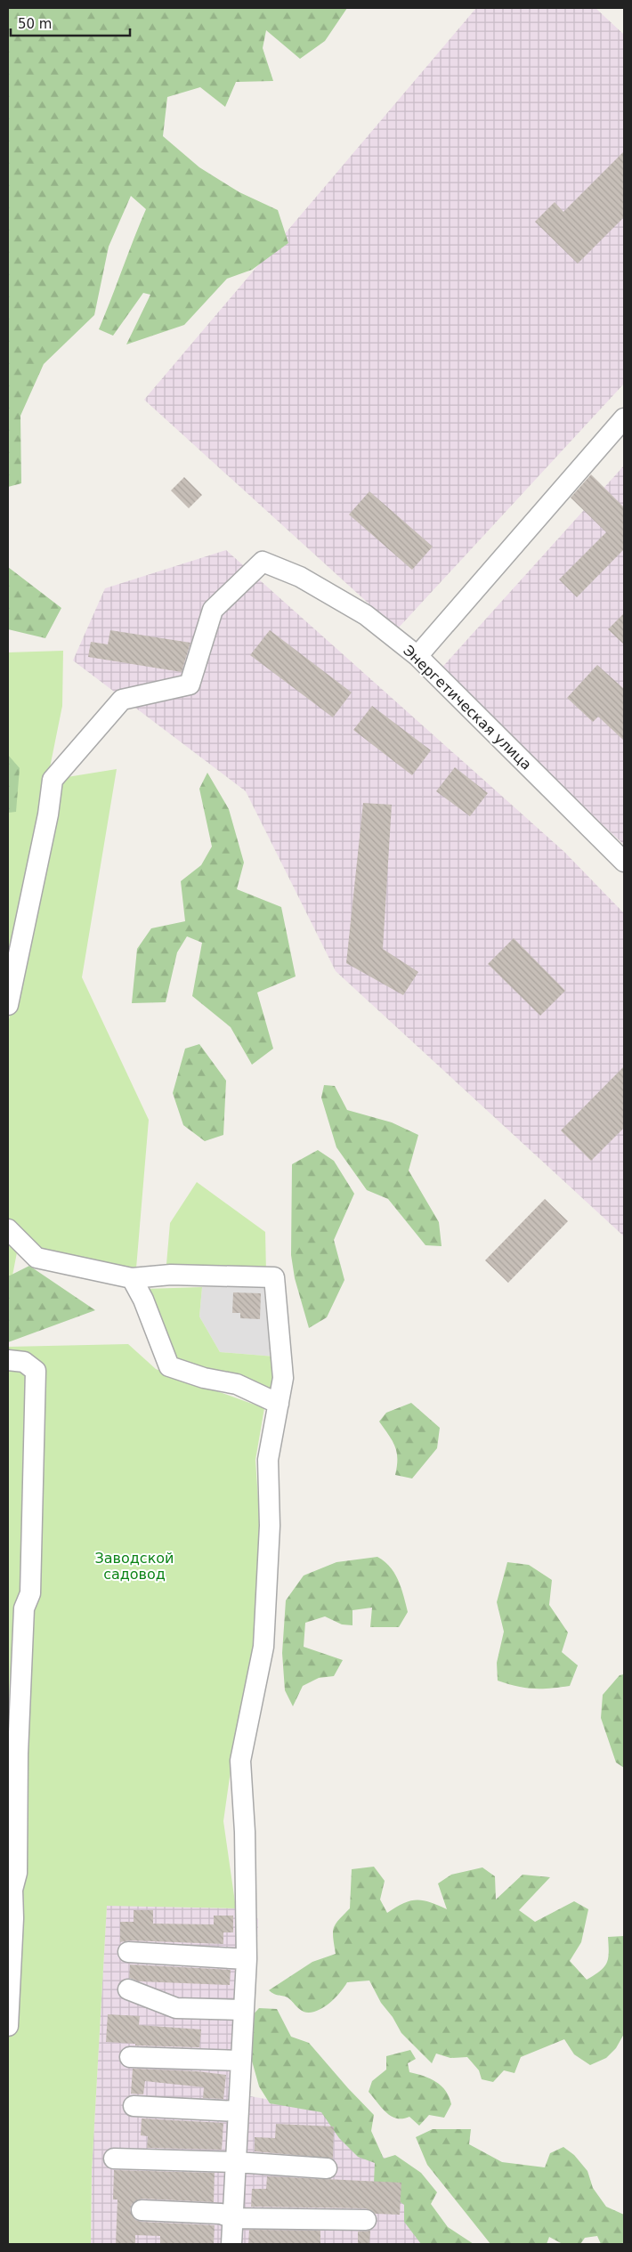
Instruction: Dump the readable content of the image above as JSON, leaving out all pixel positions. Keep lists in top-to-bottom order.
{
  "streets": {
    "street": ["Энергетическая улица"]
  },
  "parks": ["Заводской садовод"],
  "scale_bar": "50 m"
}
